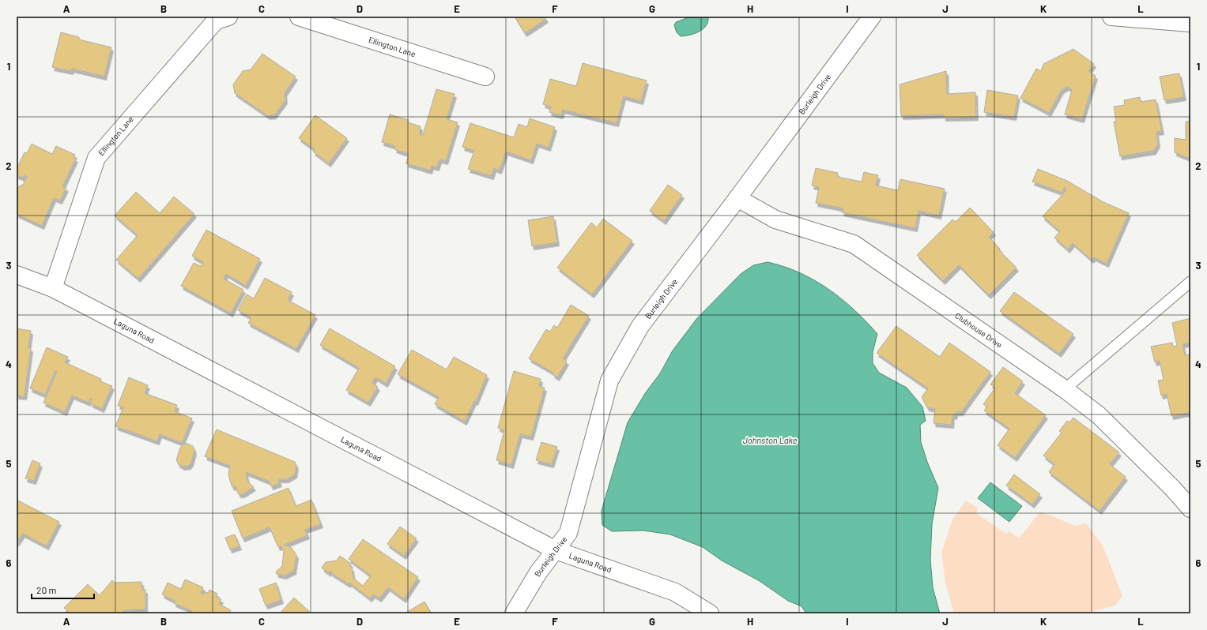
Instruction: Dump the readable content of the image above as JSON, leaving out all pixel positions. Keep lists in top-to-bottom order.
{
  "streets": {
    "street": [
      "Ellington Lane",
      "Burleigh Drive",
      "Clubhouse Drive",
      "Laguna Road"
    ]
  },
  "crossings": [
    ["Ellington Lane", "Laguna Road"],
    ["Burleigh Drive", "Clubhouse Drive"],
    ["Burleigh Drive", "Laguna Road"]
  ],
  "water": ["Johnston Lake"],
  "scale_bar": "20 m",
  "grid": {
    "columns": [
      "A",
      "B",
      "C",
      "D",
      "E",
      "F",
      "G",
      "H",
      "I",
      "J",
      "K",
      "L"
    ],
    "rows": [
      "1",
      "2",
      "3",
      "4",
      "5",
      "6"
    ]
  }
}
